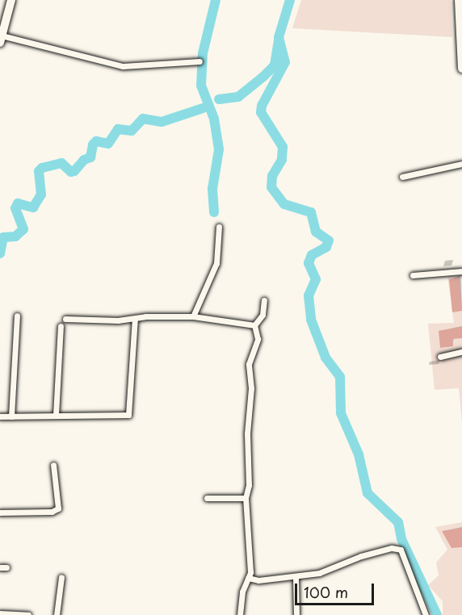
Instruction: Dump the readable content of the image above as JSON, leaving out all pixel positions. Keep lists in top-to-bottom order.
{
  "scale_bar": "100 m"
}
